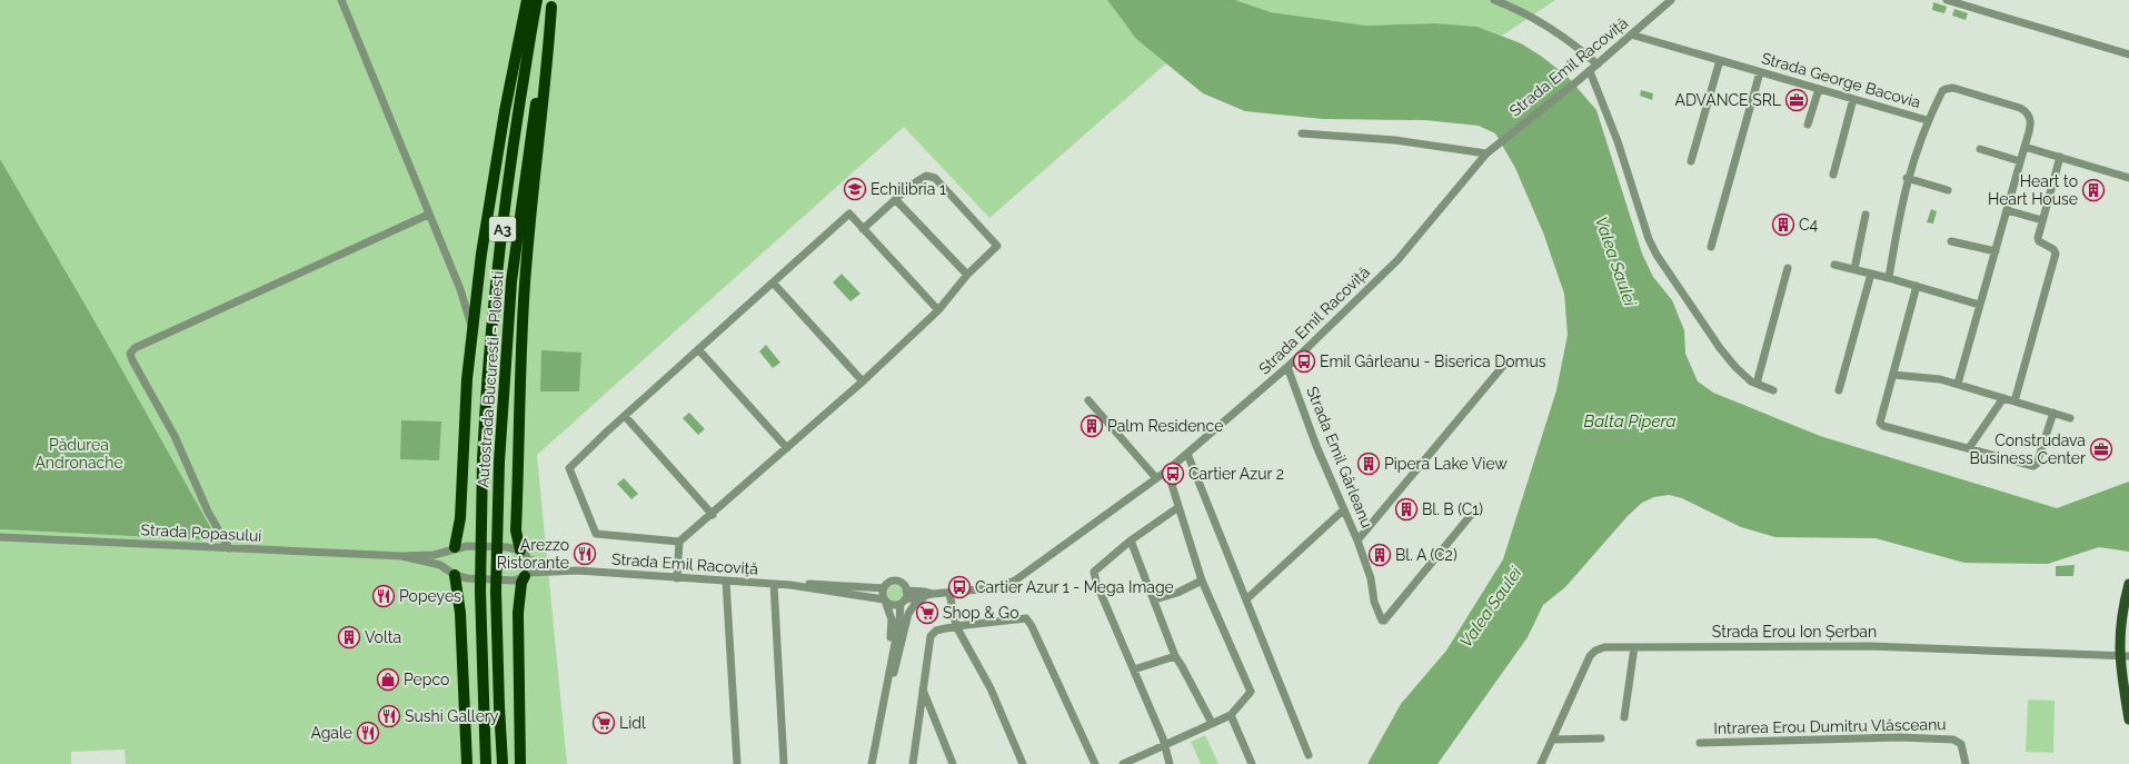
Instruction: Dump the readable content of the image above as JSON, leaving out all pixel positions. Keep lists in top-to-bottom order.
{
  "streets": {
    "highway": ["A3", "Autostrada Bucuresti - Ploiesti"],
    "street": [
      "Strada Emil Racoviță",
      "Strada George Bacovia",
      "Strada Emil Gârleanu",
      "Strada Popasului",
      "Strada Erou Ion Șerban",
      "Intrarea Erou Dumitru Vlăsceanu"
    ]
  },
  "crossings": [
    ["Strada Emil Racoviță", "Strada George Bacovia"],
    ["Strada Emil Racoviță", "Strada Emil Gârleanu"],
    ["Strada Emil Racoviță", "Strada Popasului"]
  ],
  "water": ["Valea Saulei", "Balta Pipera"],
  "parks": ["Pădurea Andronache"],
  "places": {
    "office": ["ADVANCE SRL", "Construdava Business Center"],
    "school or university": ["Echilibria 1"],
    "building": [
      "Heart to Heart House",
      "C4",
      "Palm Residence",
      "Pipera Lake View",
      "Bl. B (C1)",
      "Bl. A (C2)",
      "Volta"
    ],
    "bus stop": ["Emil Gârleanu - Biserica Domus", "Cartier Azur 2", "Cartier Azur 1 - Mega Image"],
    "restaurant": [
      "Arezzo Ristorante",
      "Popeyes",
      "Sushi Gallery",
      "Agale"
    ],
    "supermarket": ["Shop & Go", "Lidl"],
    "shop": ["Pepco"]
  }
}
